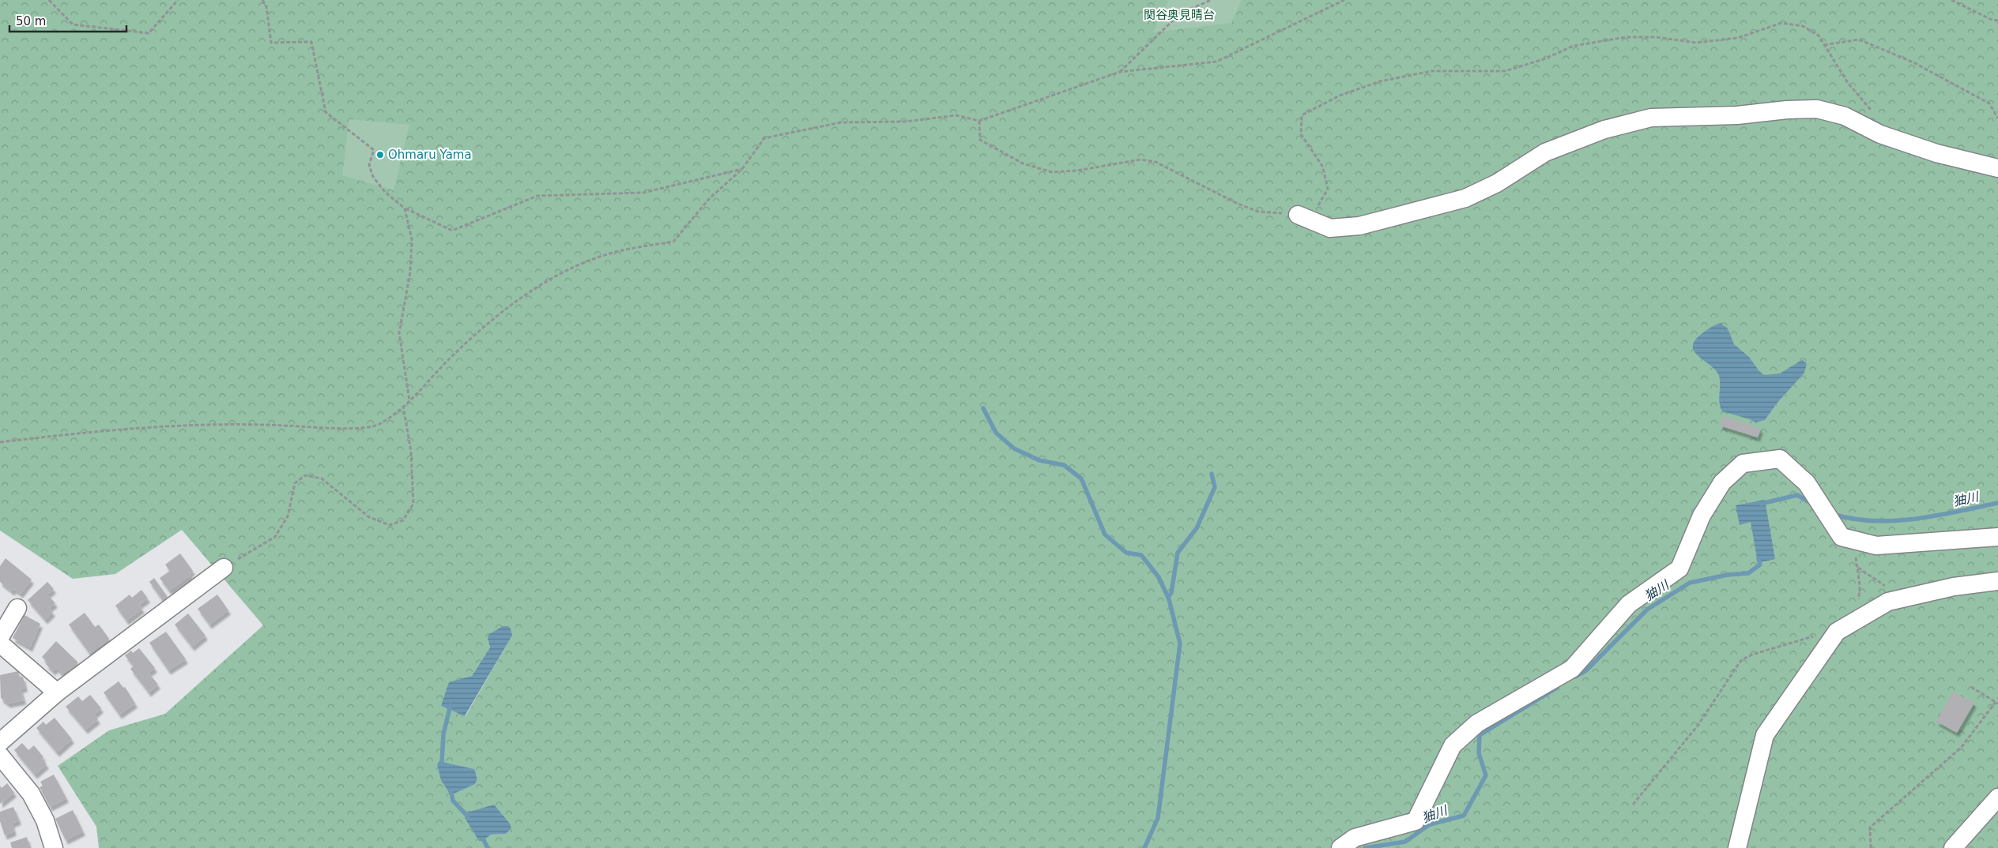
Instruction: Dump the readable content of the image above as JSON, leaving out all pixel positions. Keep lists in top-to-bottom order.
{
  "water": ["㹨川"],
  "parks": ["関谷奥見晴台"],
  "places": ["Ohmaru Yama"],
  "scale_bar": "50 m"
}
